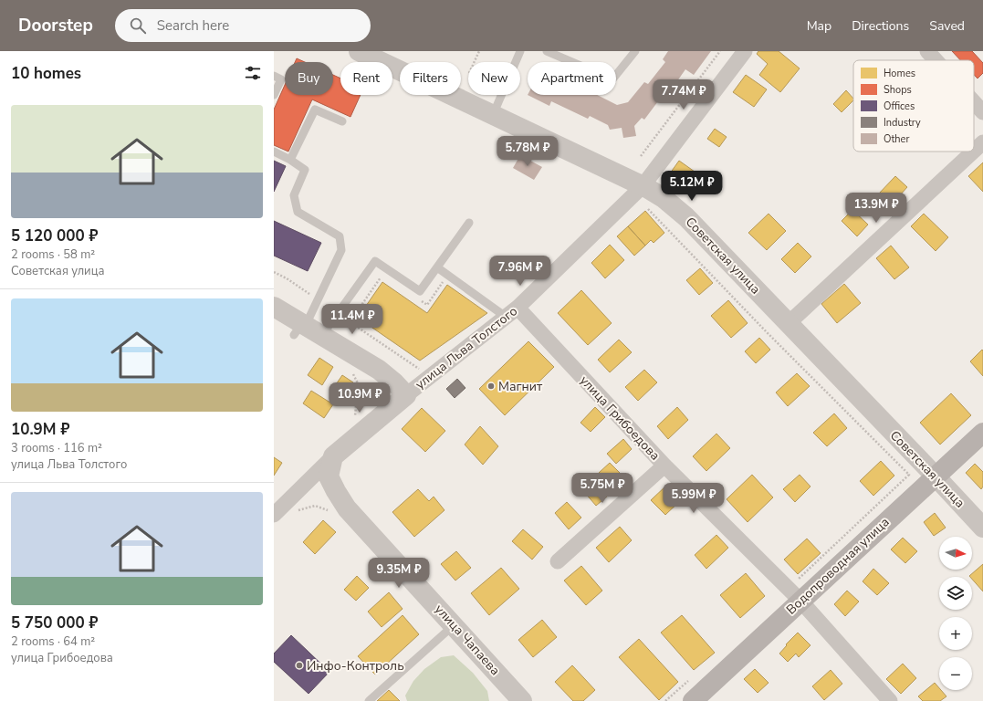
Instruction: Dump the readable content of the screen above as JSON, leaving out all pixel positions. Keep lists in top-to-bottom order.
{
  "streets": {
    "main road": ["Водопроводная улица"],
    "street": [
      "Советская улица",
      "улица Льва Толстого",
      "улица Грибоедова",
      "улица Чапаева"
    ]
  },
  "crossings": [
    ["Советская улица", "улица Льва Толстого"],
    ["Советская улица", "Водопроводная улица"],
    ["улица Льва Толстого", "улица Грибоедова"],
    ["улица Льва Толстого", "улица Чапаева"],
    ["улица Грибоедова", "Водопроводная улица"]
  ],
  "places": ["Магнит", "Инфо-Контроль"],
  "legend": [
    "Homes",
    "Shops",
    "Offices",
    "Industry",
    "Other"
  ],
  "north": "right",
  "page": {
    "header": "Doorstep",
    "search": "Search here",
    "nav": ["Map", "Directions", "Saved"],
    "heading": "10 homes",
    "chip": [
      "Buy",
      "Rent",
      "Filters",
      "New",
      "Apartment"
    ],
    "price": [
      "7.74M ₽",
      "5.78M ₽",
      "5.12M ₽",
      "13.9M ₽",
      "7.96M ₽",
      "11.4M ₽",
      "10.9M ₽",
      "5.75M ₽",
      "5.99M ₽",
      "9.35M ₽"
    ],
    "list": [
      {
        "name": "5 120 000 ₽",
        "note": "2 rooms · 58 m² · Советская улица"
      },
      {
        "name": "10.9M ₽",
        "note": "3 rooms · 116 m² · улица Льва Толстого"
      },
      {
        "name": "5 750 000 ₽",
        "note": "2 rooms · 64 m² · улица Грибоедова"
      }
    ],
    "map_buttons": ["+", "−"]
  }
}
